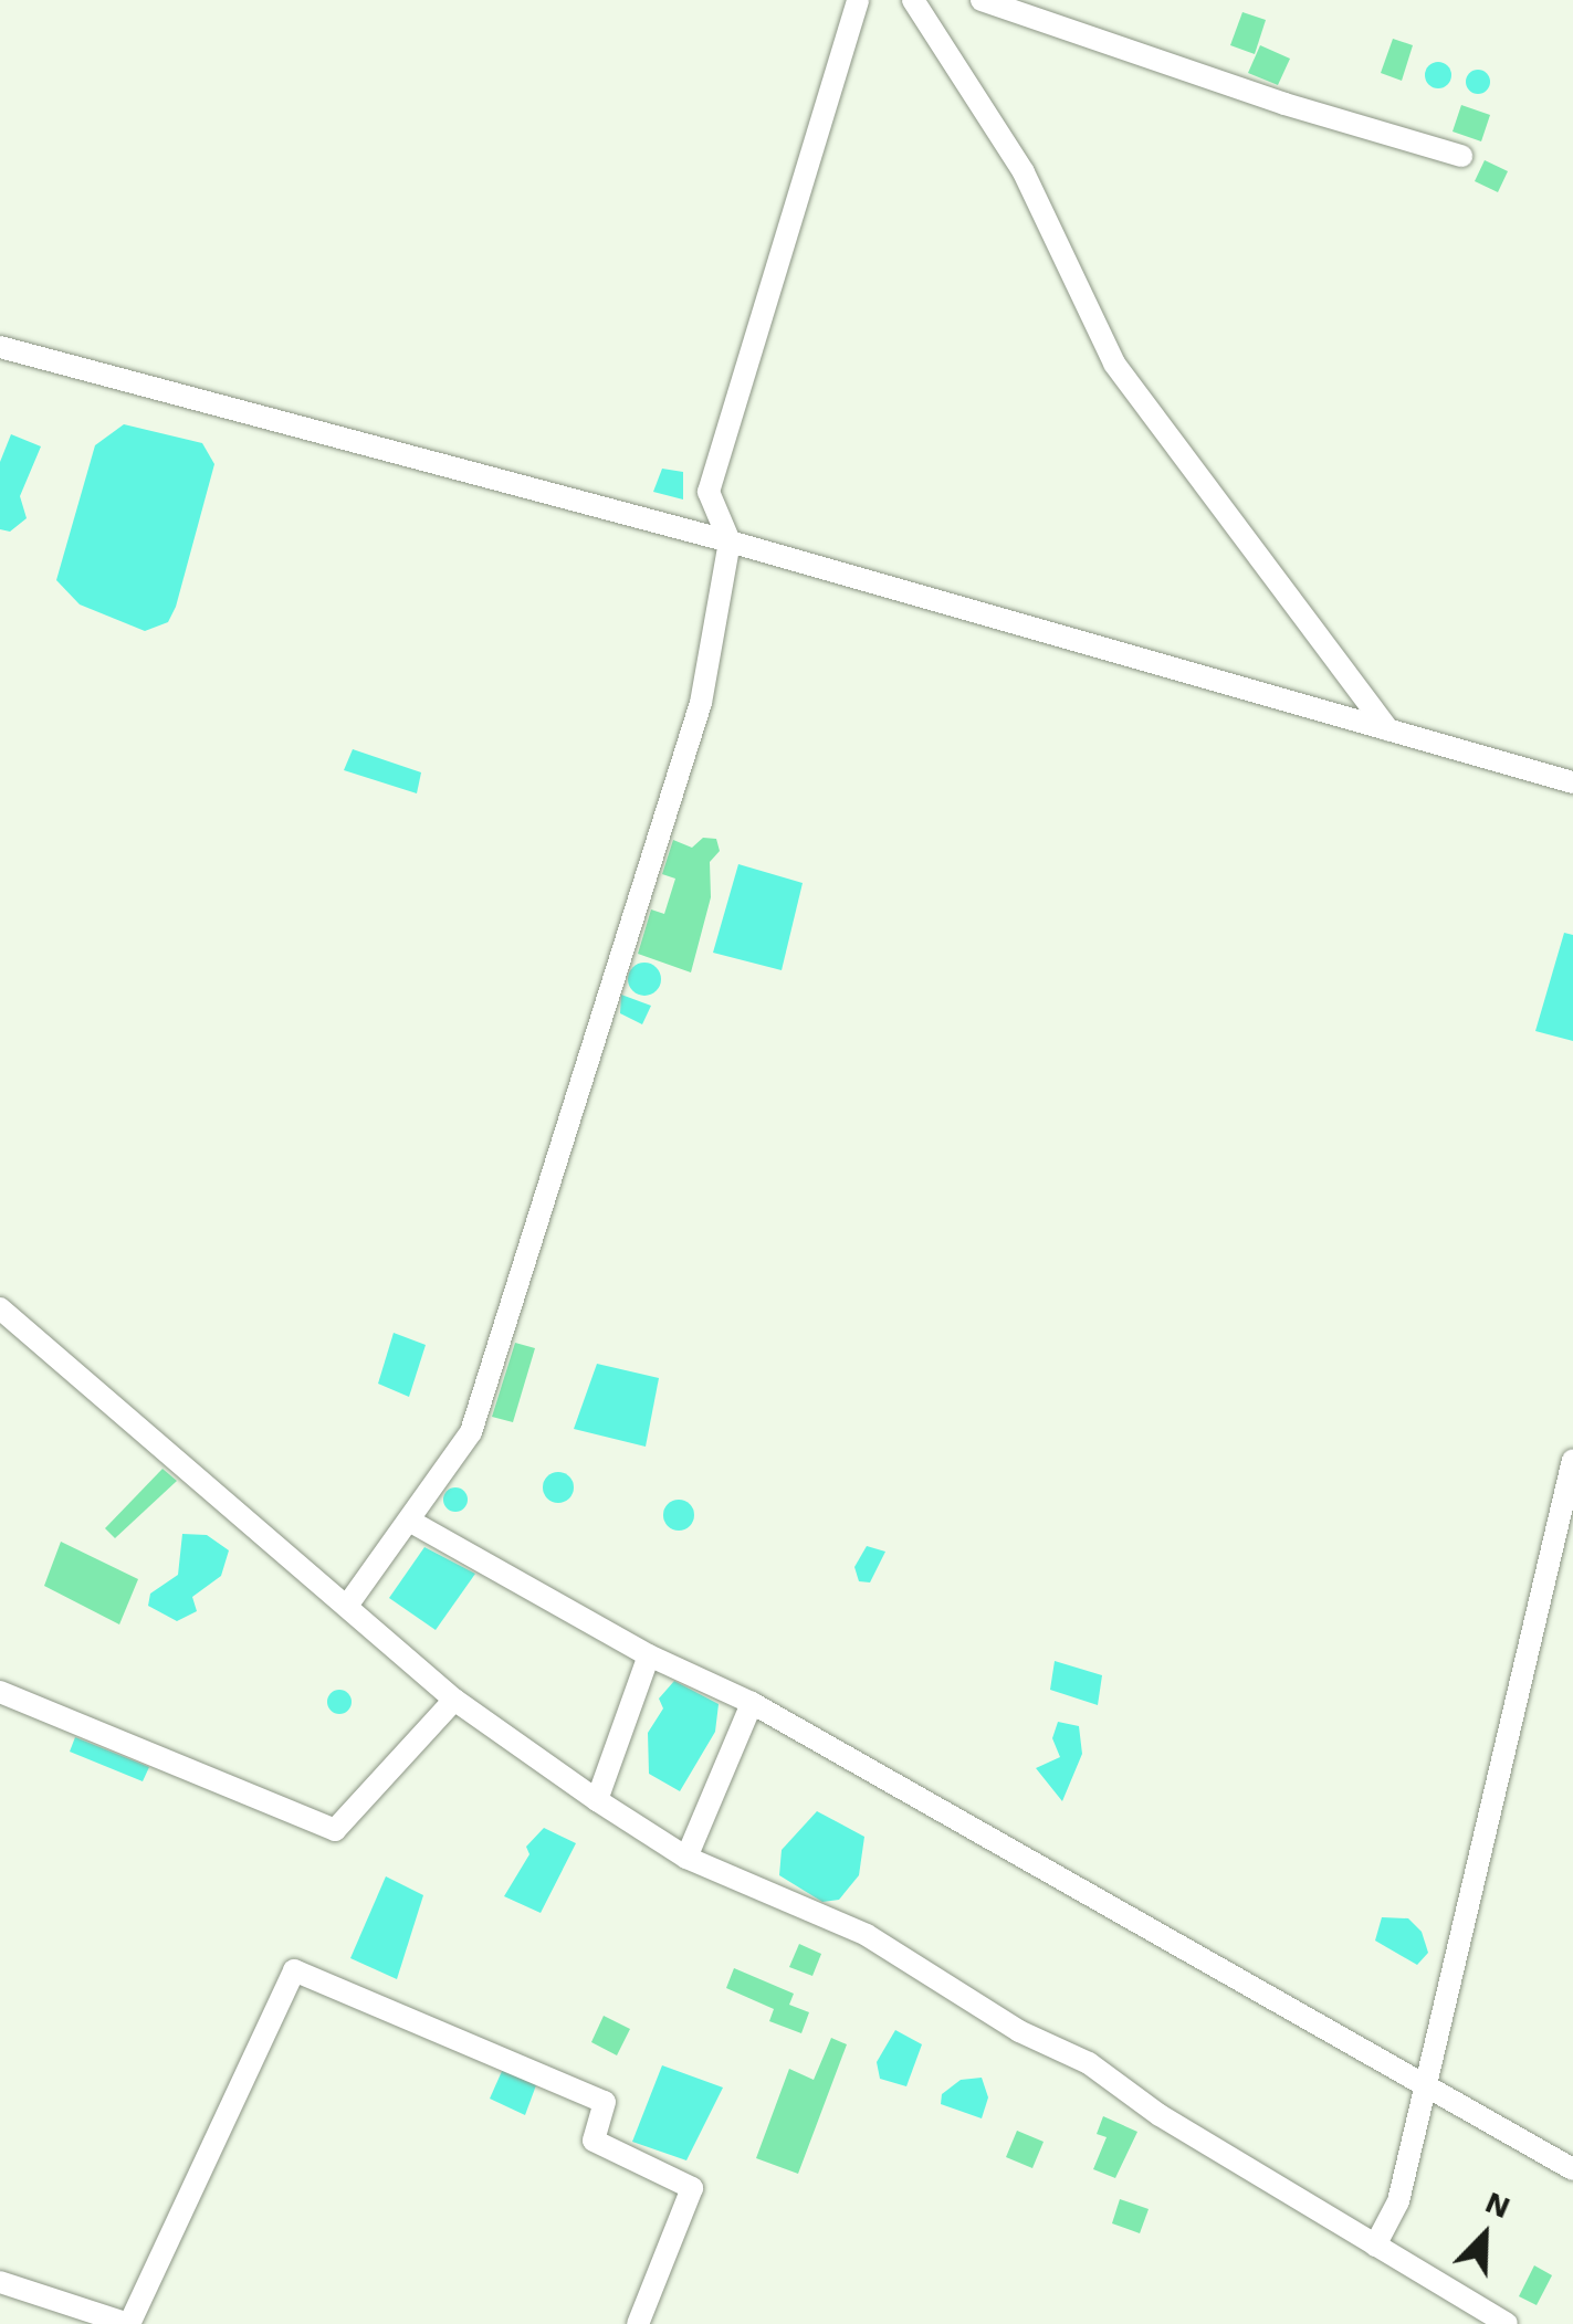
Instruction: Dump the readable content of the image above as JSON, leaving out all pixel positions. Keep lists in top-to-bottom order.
{
  "north": "top right"
}
